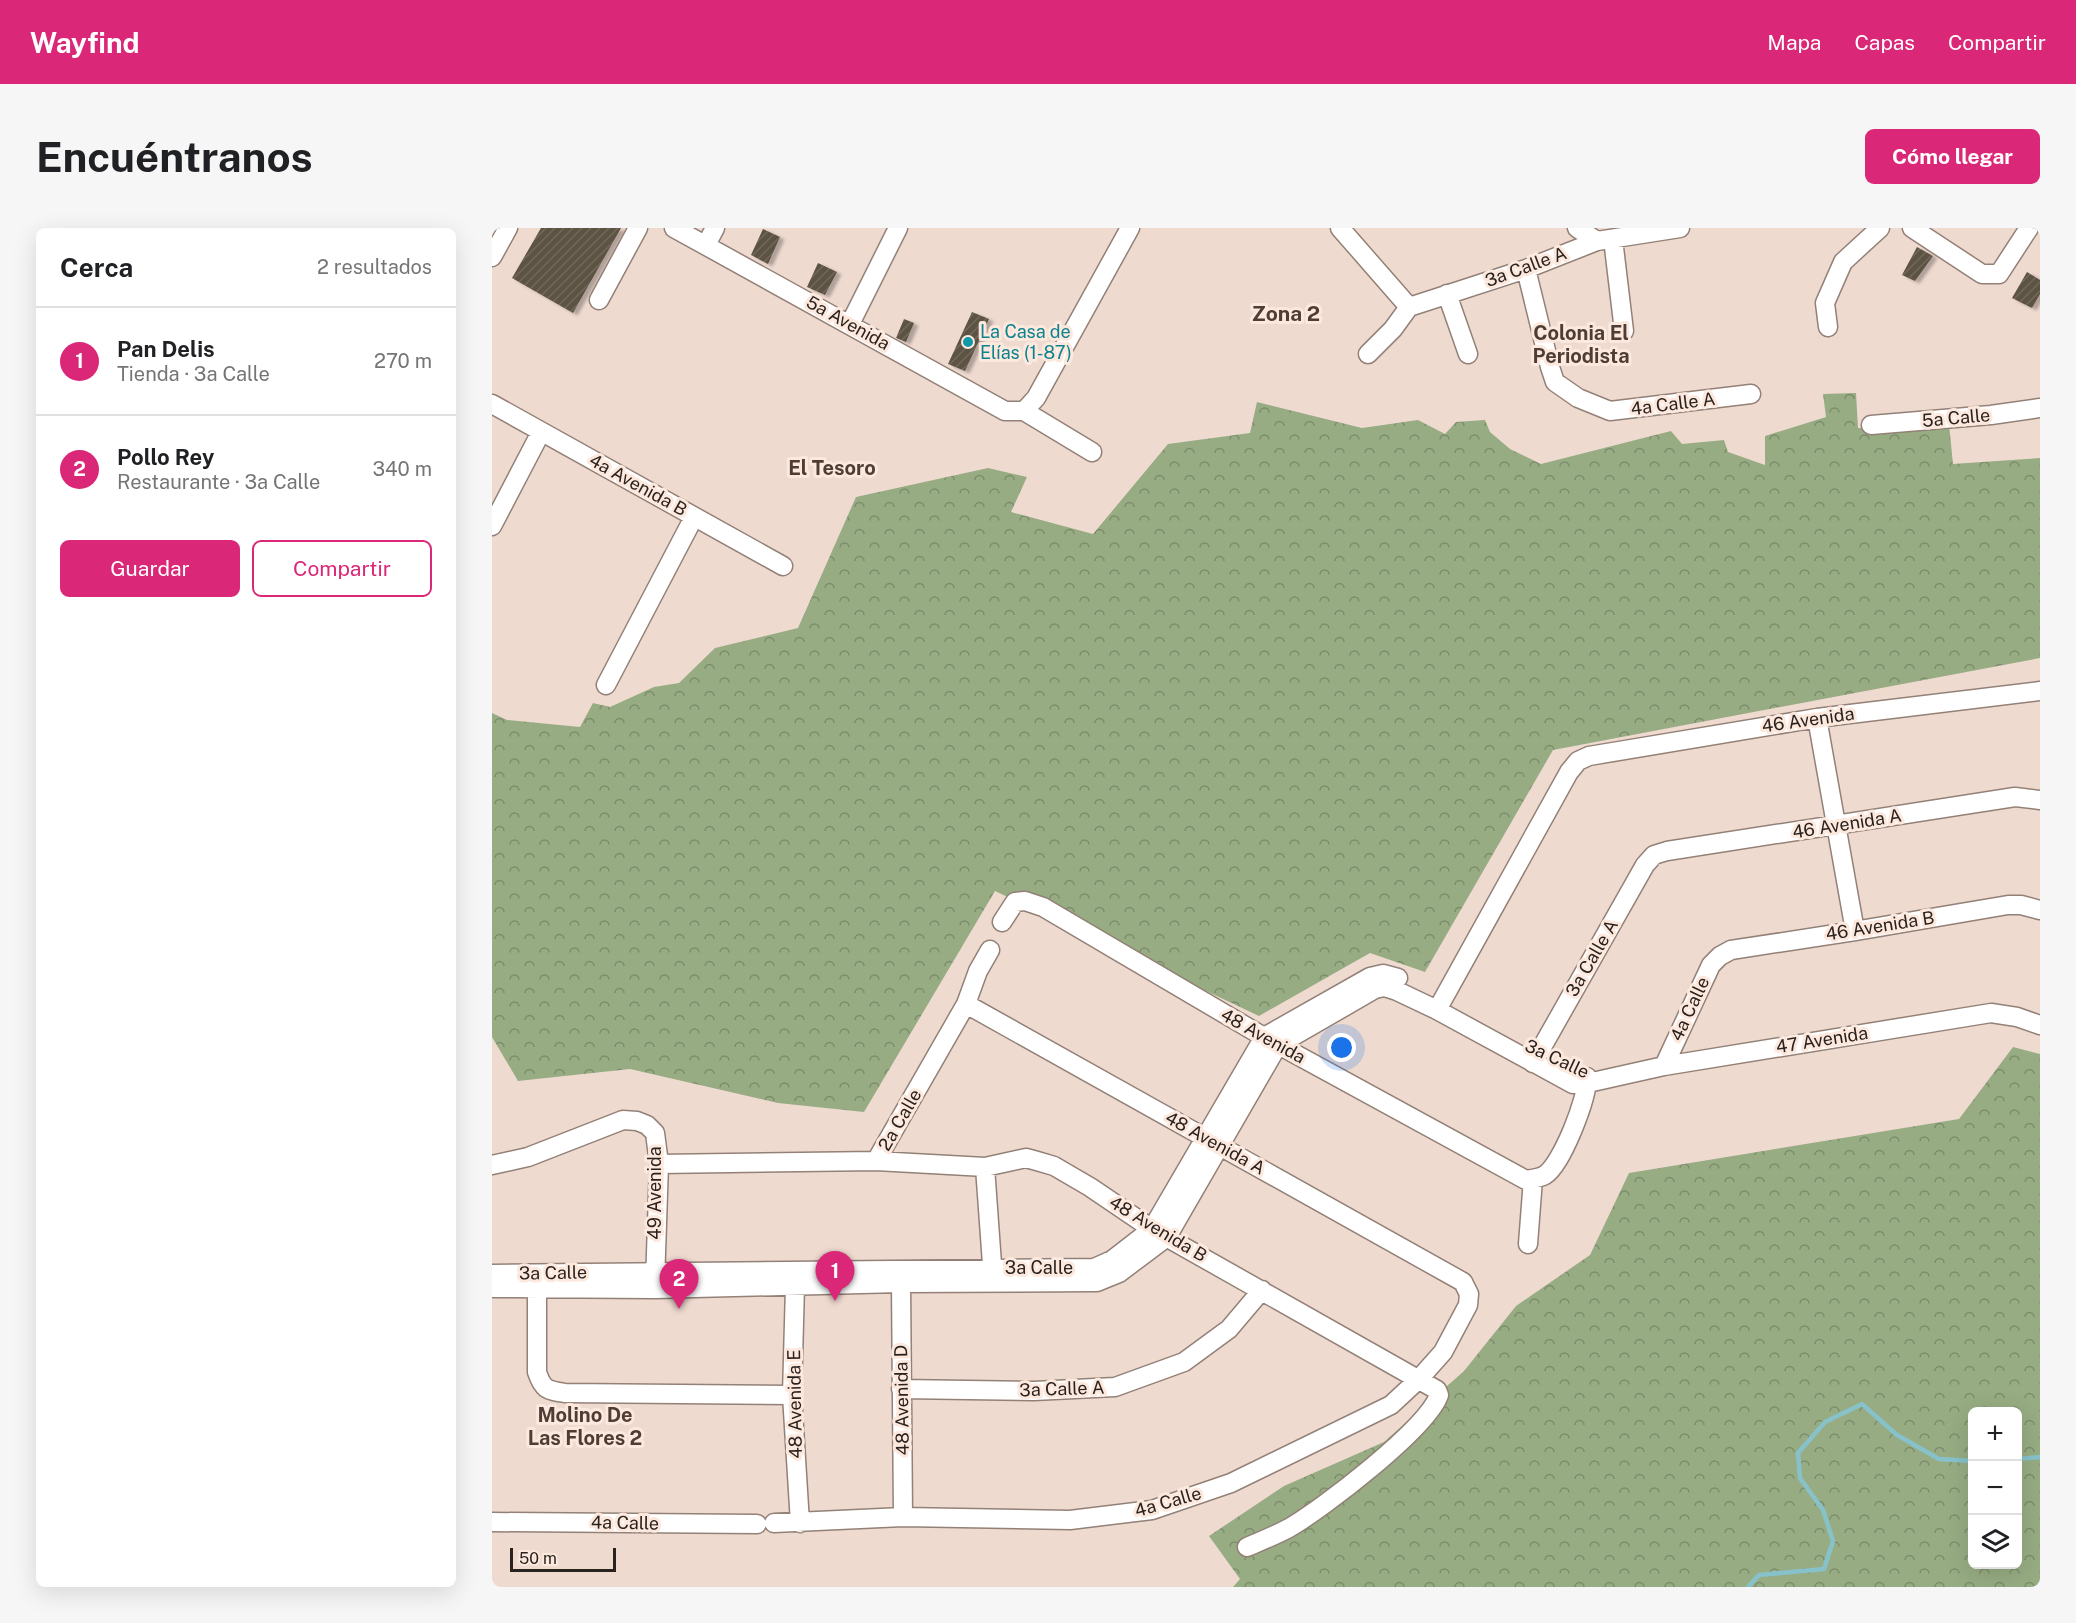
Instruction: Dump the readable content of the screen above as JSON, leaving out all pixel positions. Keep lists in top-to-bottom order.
{
  "streets": {
    "street": [
      "3a Calle A",
      "5a Avenida",
      "4a Calle A",
      "5a Calle",
      "4a Avenida B",
      "46 Avenida",
      "46 Avenida A",
      "46 Avenida B",
      "4a Calle",
      "48 Avenida",
      "47 Avenida",
      "3a Calle",
      "2a Calle",
      "48 Avenida A",
      "49 Avenida",
      "48 Avenida B",
      "48 Avenida D",
      "48 Avenida E"
    ]
  },
  "crossings": [
    ["3a Calle A", "4a Calle A"],
    ["3a Calle A", "46 Avenida A"],
    ["3a Calle A", "3a Calle"],
    ["3a Calle A", "48 Avenida B"],
    ["3a Calle A", "48 Avenida D"],
    ["46 Avenida", "3a Calle"],
    ["46 Avenida B", "4a Calle"],
    ["4a Calle", "47 Avenida"],
    ["4a Calle", "48 Avenida A"],
    ["4a Calle", "48 Avenida B"],
    ["4a Calle", "48 Avenida D"],
    ["4a Calle", "48 Avenida E"],
    ["48 Avenida", "3a Calle"],
    ["47 Avenida", "3a Calle"],
    ["3a Calle", "48 Avenida A"],
    ["3a Calle", "49 Avenida"],
    ["3a Calle", "48 Avenida B"],
    ["3a Calle", "48 Avenida D"],
    ["3a Calle", "48 Avenida E"],
    ["2a Calle", "48 Avenida A"],
    ["2a Calle", "49 Avenida"],
    ["2a Calle", "48 Avenida B"]
  ],
  "districts": [
    "Zona 2",
    "Colonia El Periodista",
    "El Tesoro",
    "Molino De Las Flores 2"
  ],
  "places": ["La Casa de Elías (1-87)"],
  "scale_bar": "50 m",
  "page": {
    "header": "Wayfind",
    "nav": ["Mapa", "Capas", "Compartir"],
    "buttons": [
      "Cómo llegar",
      ["Guardar", "Compartir"]
    ],
    "title": "Encuéntranos",
    "heading": ["Cerca", "2 resultados"],
    "list": [
      {
        "mark": "1",
        "name": "Pan Delis",
        "note": "Tienda · 3a Calle",
        "value": "270 m"
      },
      {
        "mark": "2",
        "name": "Pollo Rey",
        "note": "Restaurante · 3a Calle",
        "value": "340 m"
      }
    ],
    "pins": ["1", "2"],
    "map_buttons": ["+", "−"],
    "scale": "50 m"
  }
}
